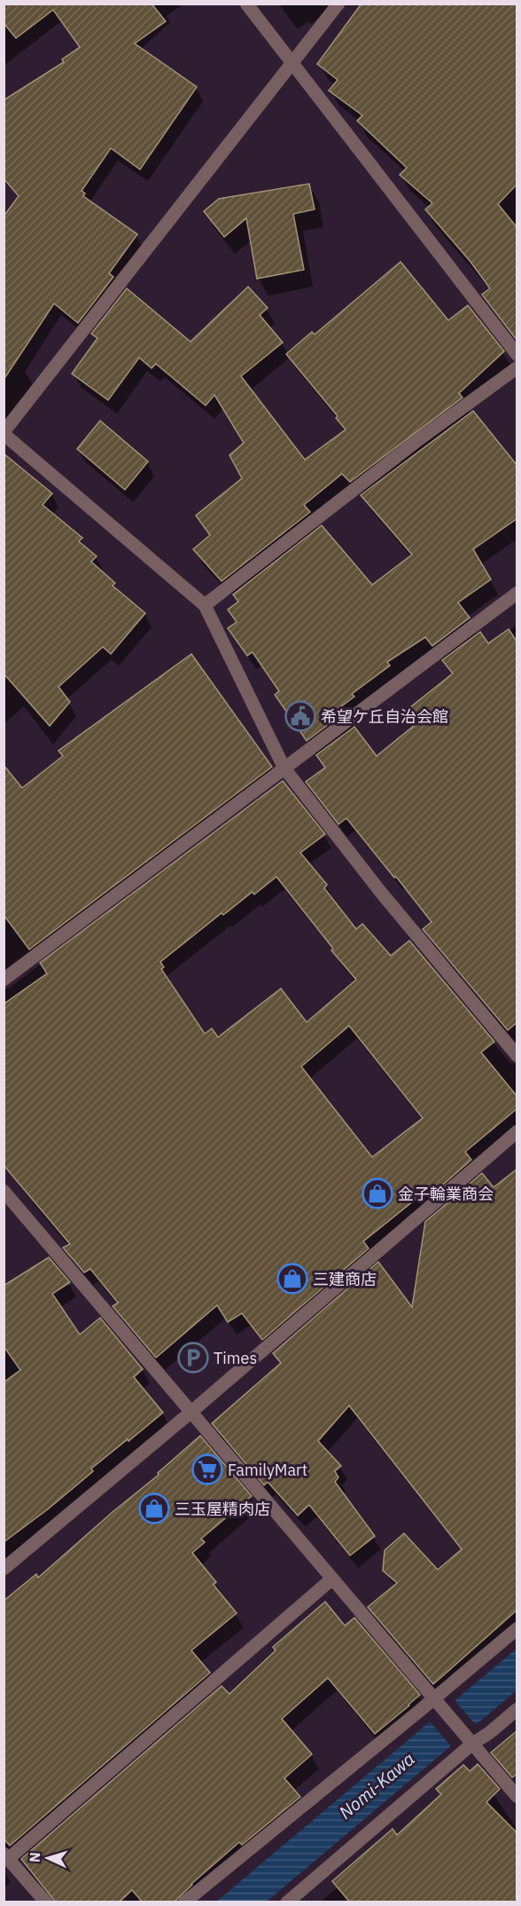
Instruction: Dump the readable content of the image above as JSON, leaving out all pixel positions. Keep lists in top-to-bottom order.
{
  "water": ["Nomi-Kawa"],
  "places": {
    "public building": ["希望ケ丘自治会館"],
    "shop": ["金子輪業商会", "三建商店", "三玉屋精肉店"],
    "parking": ["Times"],
    "supermarket": ["FamilyMart"]
  },
  "north": "left"
}
